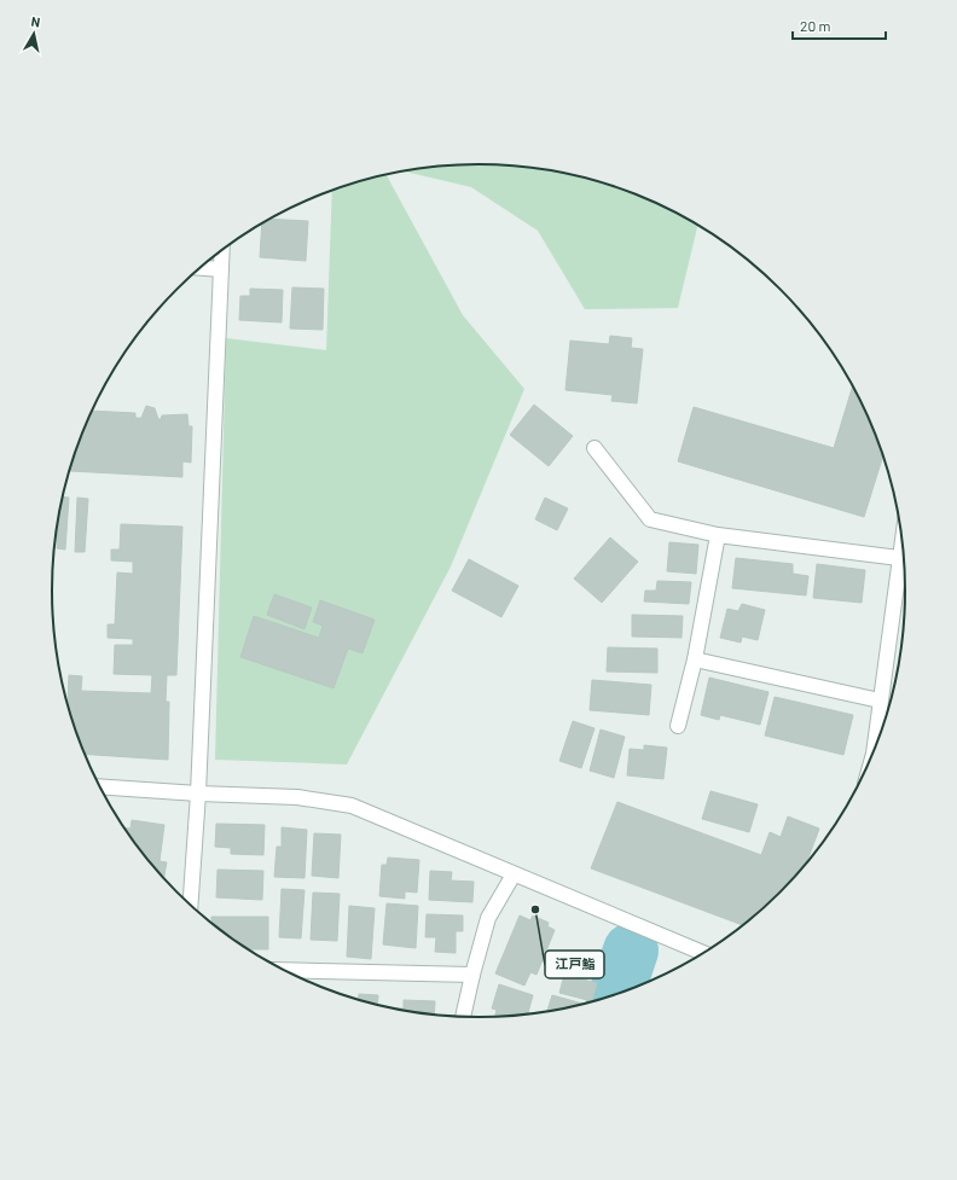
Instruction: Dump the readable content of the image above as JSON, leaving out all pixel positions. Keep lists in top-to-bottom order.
{
  "places": ["江戸鮨"],
  "scale_bar": "20 m",
  "north": "top"
}
